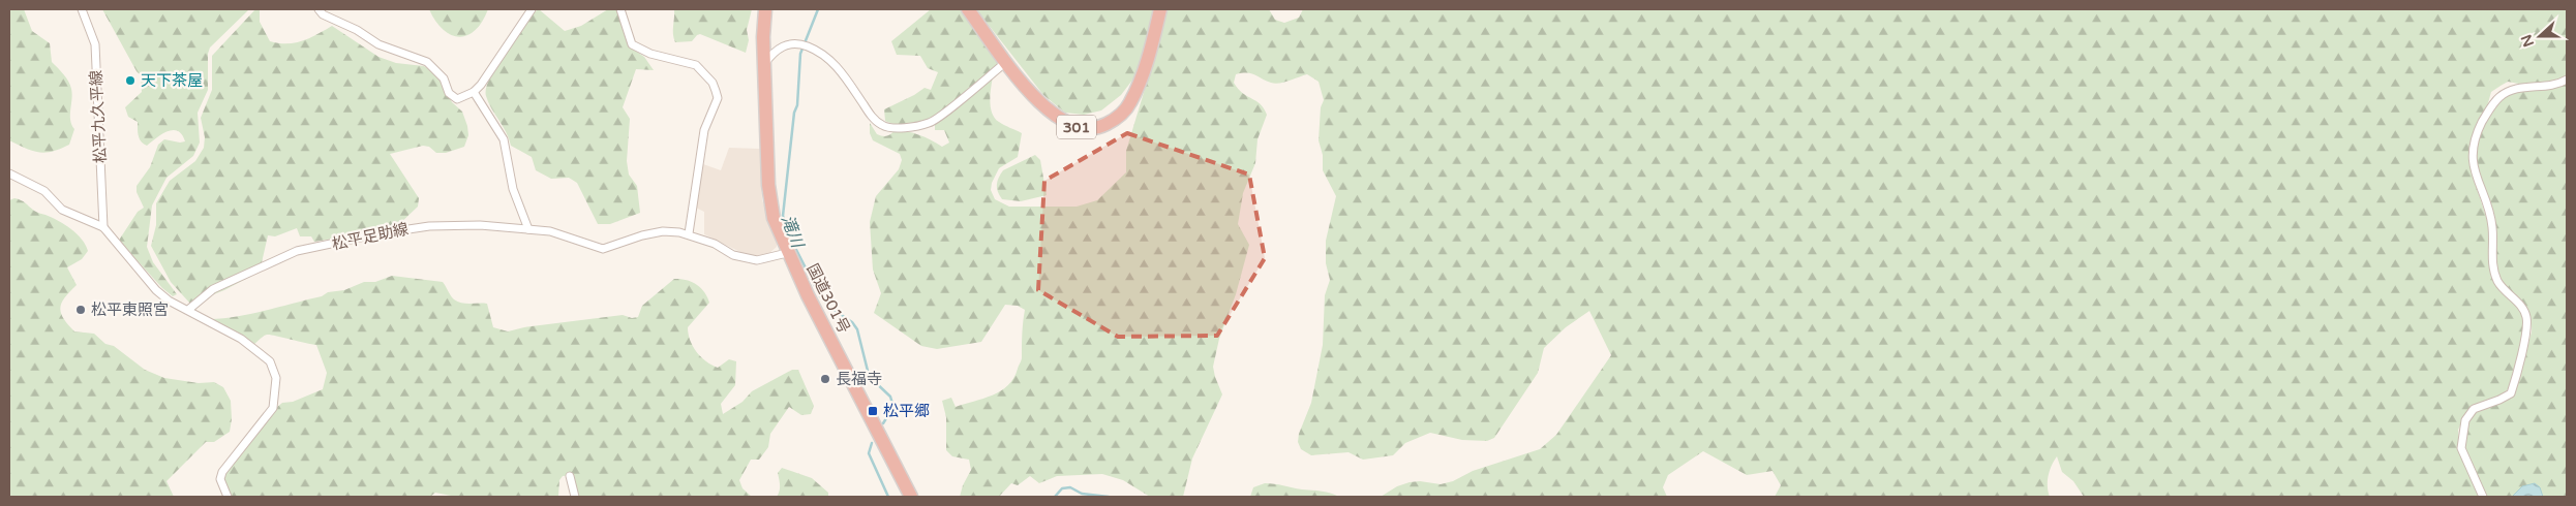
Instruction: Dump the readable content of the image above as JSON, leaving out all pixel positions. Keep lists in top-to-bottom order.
{
  "streets": {
    "highway": ["301", "国道301号"],
    "street": ["松平九久平線", "松平足助線"]
  },
  "crossings": [
    ["松平足助線", "国道301号"]
  ],
  "water": ["滝川"],
  "places": {
    "other": ["天下茶屋", "松平東照宮", "長福寺"],
    "transit": ["松平郷"]
  },
  "north": "left"
}
